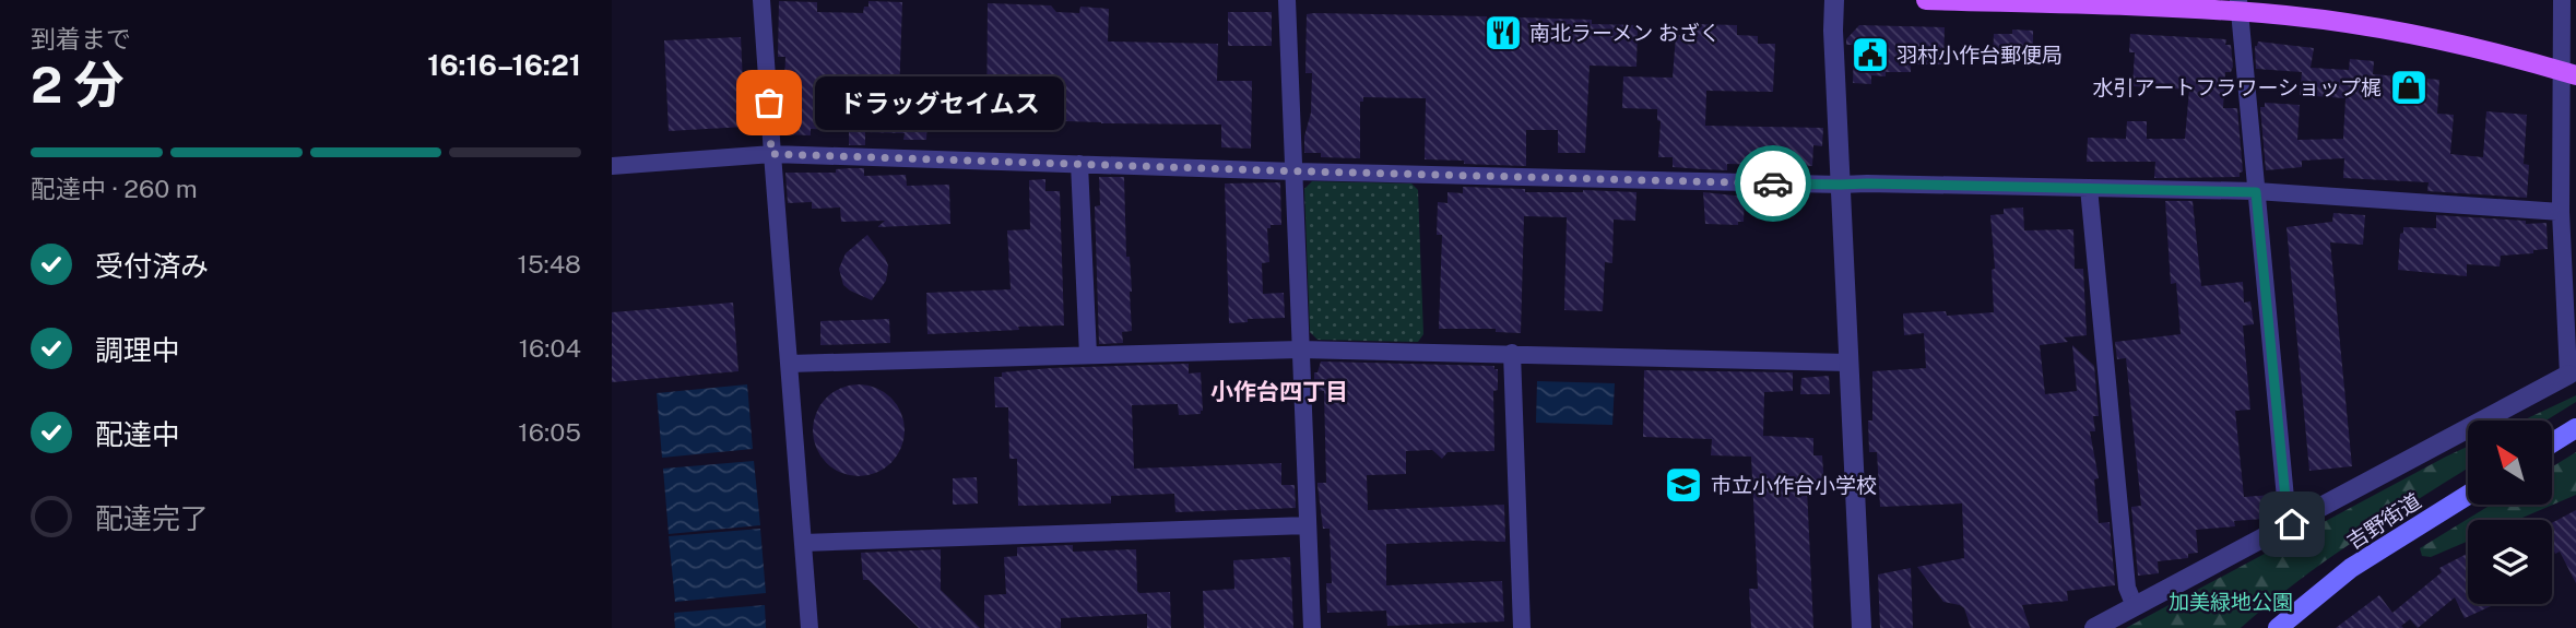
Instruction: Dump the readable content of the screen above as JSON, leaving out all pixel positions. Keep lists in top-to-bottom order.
{
  "streets": {
    "main road": ["吉野街道"]
  },
  "districts": ["小作台四丁目"],
  "parks": ["加美緑地公園"],
  "places": {
    "restaurant": ["南北ラーメン おざく"],
    "public building": ["羽村小作台郵便局"],
    "shop": ["水引アートフラワーショップ梶"],
    "other": ["ドラッグセイムス"],
    "school or university": ["市立小作台小学校"]
  },
  "north": "top left",
  "page": {
    "heading": ["2 分", "到着まで", "16:16–16:21"],
    "bubble": "ドラッグセイムス",
    "bar": "配達中 · 260 m",
    "list": [
      ["受付済み", "15:48"],
      ["調理中", "16:04"],
      ["配達中", "16:05"],
      "配達完了"
    ]
  }
}
